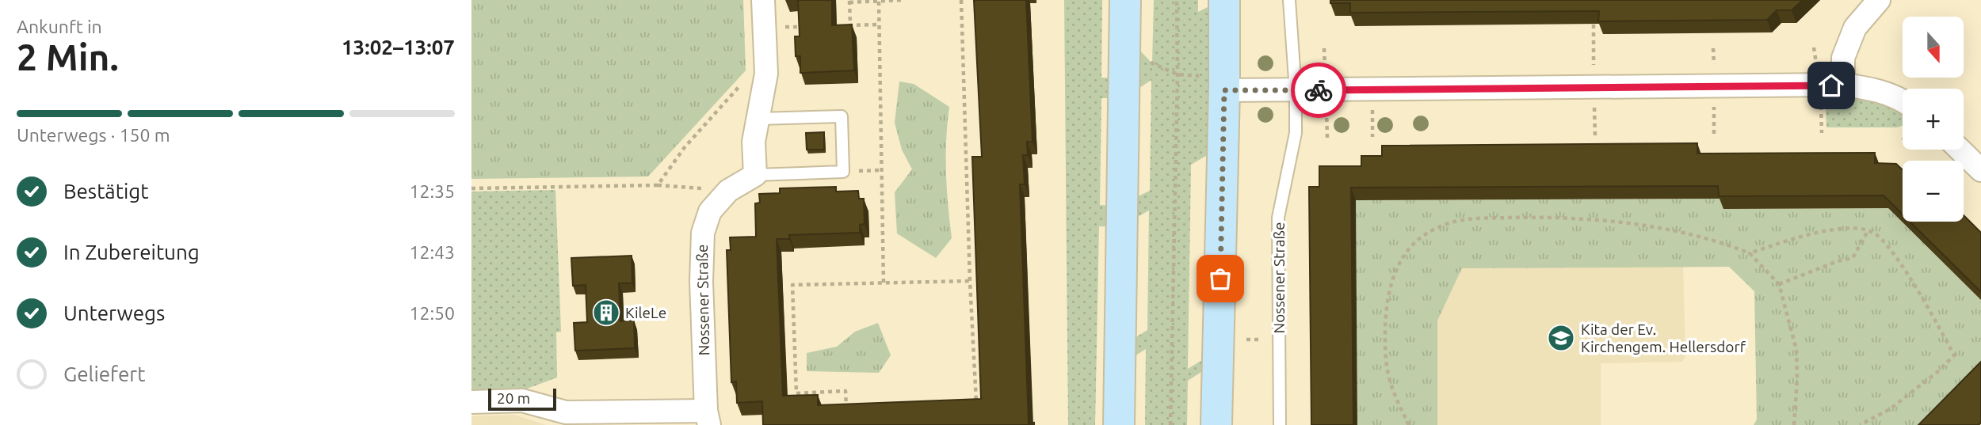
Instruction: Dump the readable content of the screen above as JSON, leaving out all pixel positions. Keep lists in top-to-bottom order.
{
  "streets": {
    "street": ["Nossener Straße"]
  },
  "places": {
    "building": ["KileLe"],
    "school or university": ["Kita der Ev. Kirchengem. Hellersdorf"]
  },
  "scale_bar": "20 m",
  "north": "bottom",
  "page": {
    "heading": ["2 Min.", "Ankunft in", "13:02–13:07"],
    "map_buttons": ["+", "−"],
    "bar": "Unterwegs · 150 m",
    "list": [
      ["Bestätigt", "12:35"],
      ["In Zubereitung", "12:43"],
      ["Unterwegs", "12:50"],
      "Geliefert"
    ],
    "scale": "20 m"
  }
}
